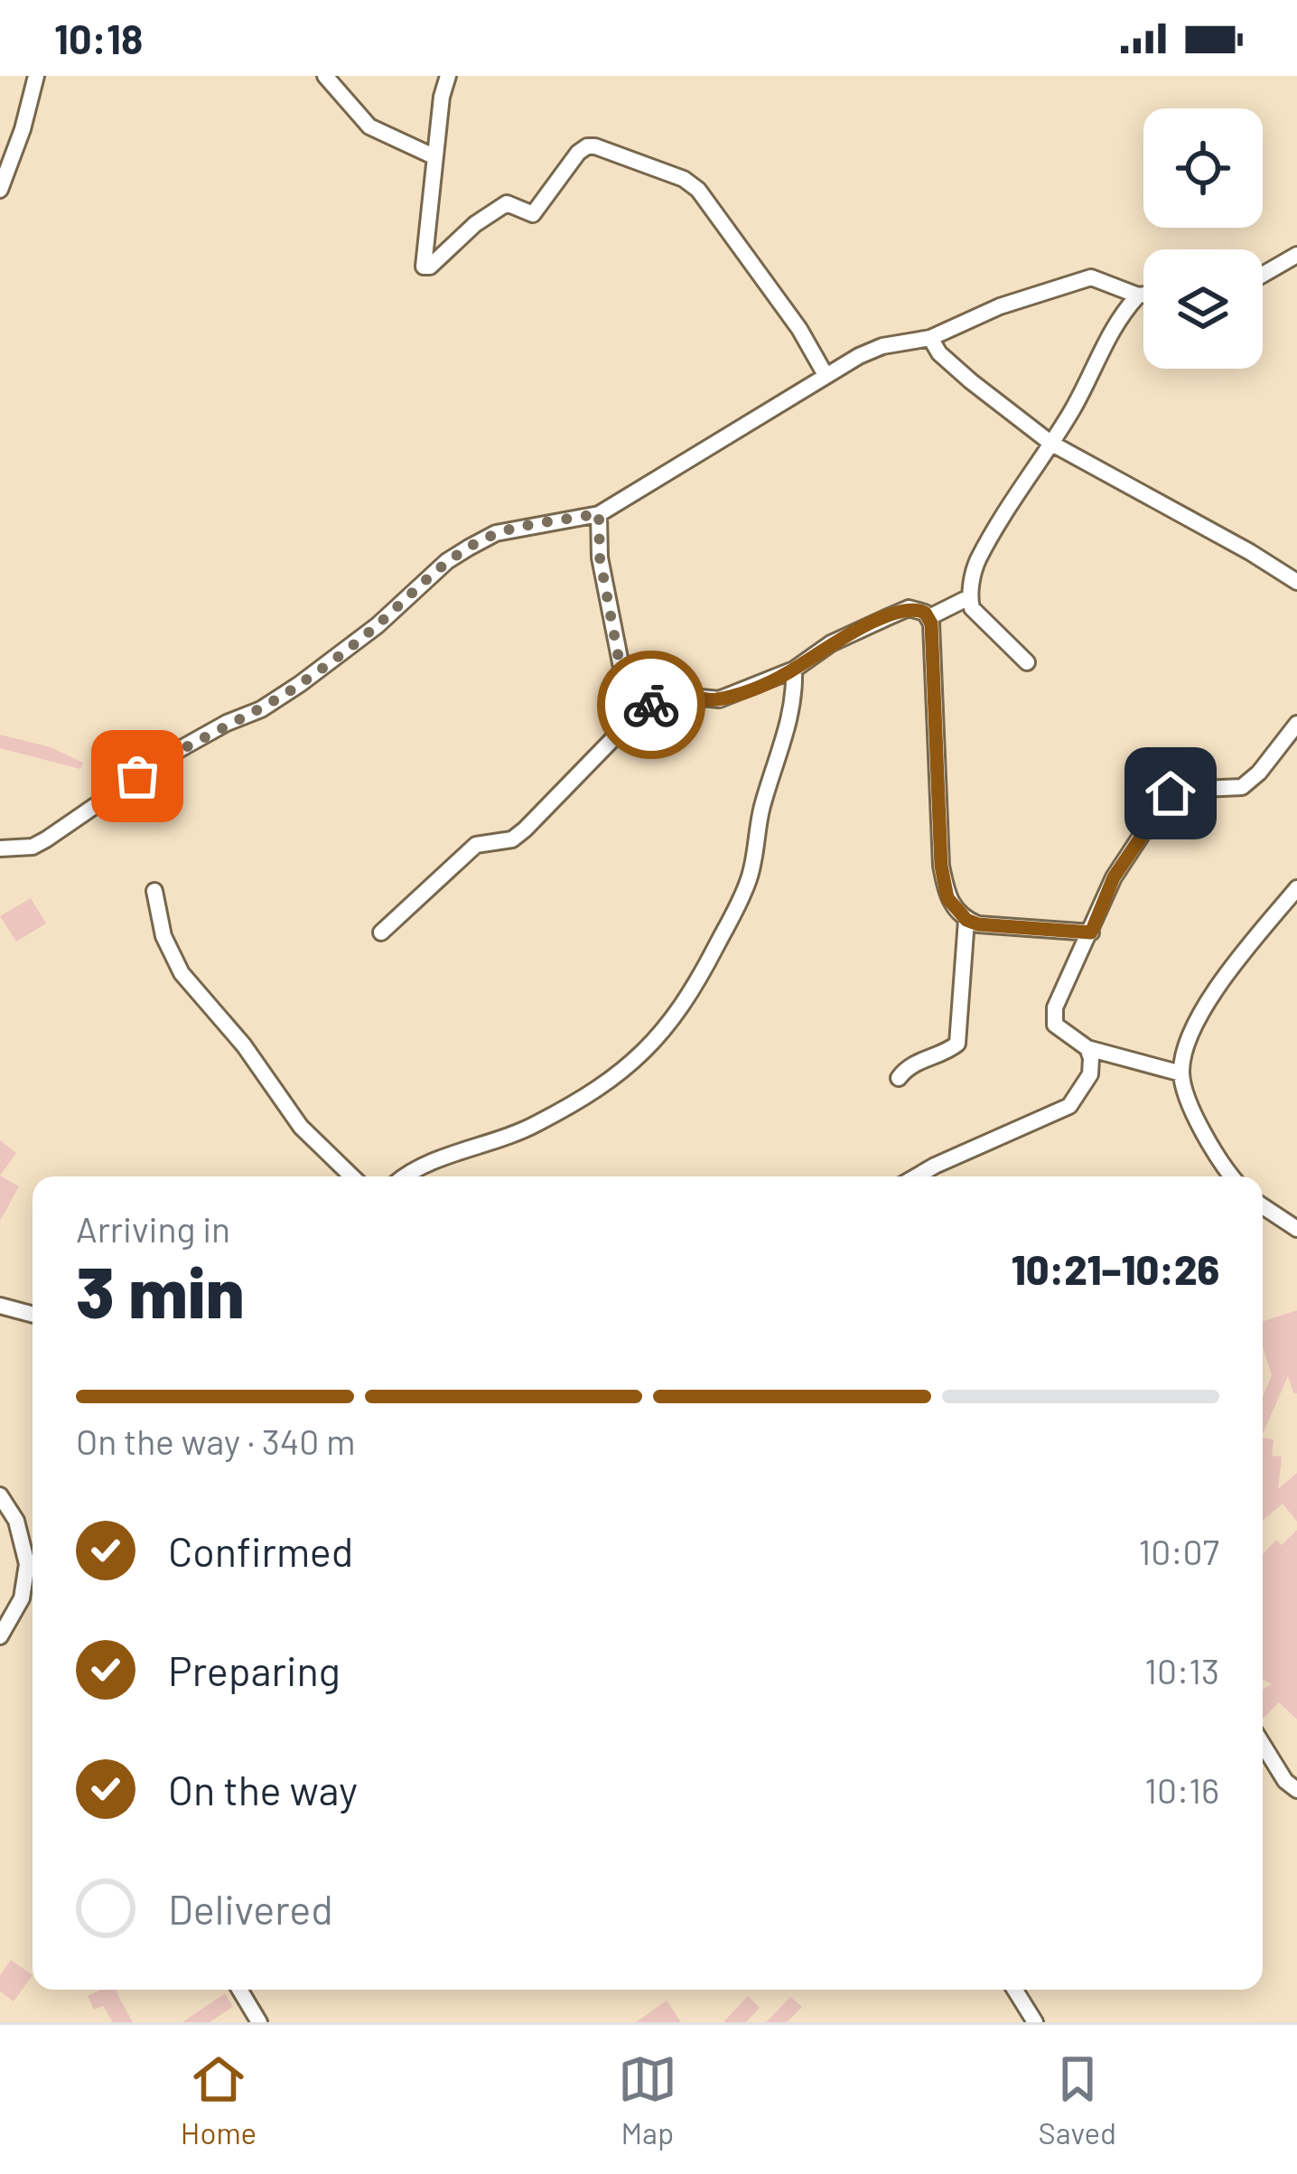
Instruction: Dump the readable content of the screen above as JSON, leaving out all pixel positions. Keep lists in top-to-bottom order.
{
  "page": {
    "status": "10:18",
    "heading": ["3 min", "Arriving in", "10:21–10:26"],
    "bar": "On the way · 340 m",
    "list": [
      ["Confirmed", "10:07"],
      ["Preparing", "10:13"],
      ["On the way", "10:16"],
      "Delivered"
    ],
    "tabs": ["Home", "Map", "Saved"]
  }
}
